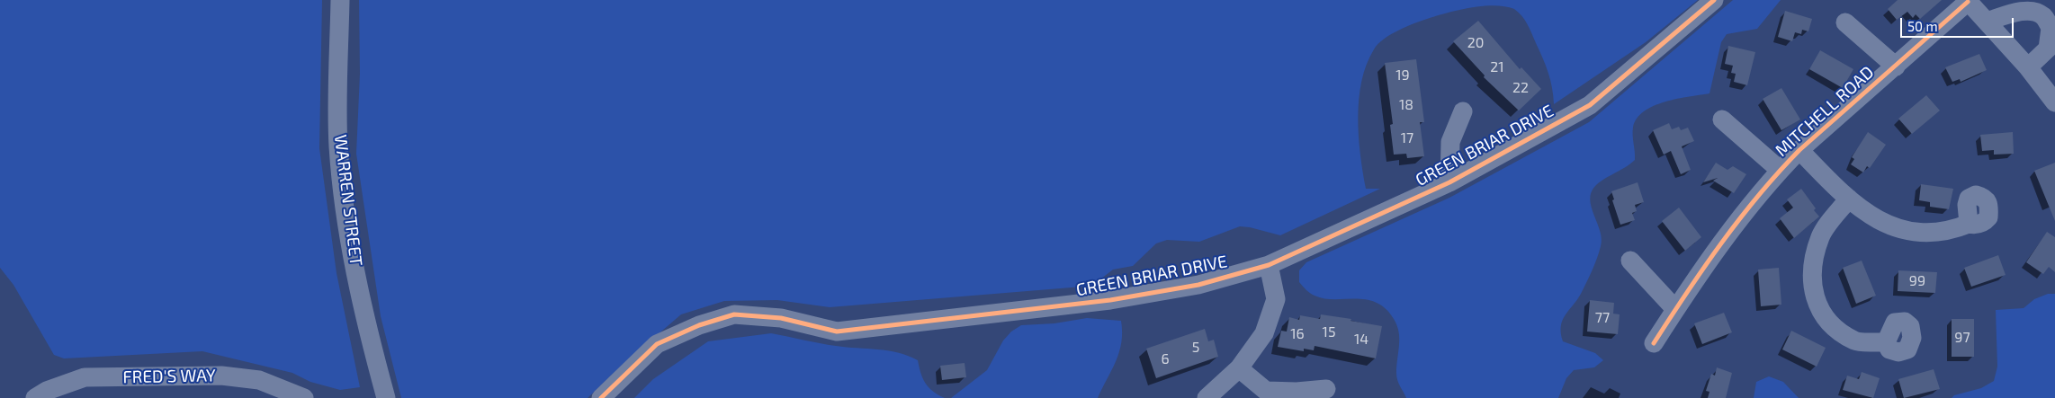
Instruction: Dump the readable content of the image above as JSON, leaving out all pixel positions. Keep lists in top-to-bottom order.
{
  "streets": {
    "street": [
      "MITCHELL ROAD",
      "GREEN BRIAR DRIVE",
      "WARREN STREET",
      "FRED'S WAY"
    ]
  },
  "house_numbers": [
    "20",
    "21",
    "19",
    "22",
    "18",
    "17",
    "99",
    "77",
    "15",
    "16",
    "97",
    "14",
    "5",
    "6"
  ],
  "scale_bar": "50 m"
}
